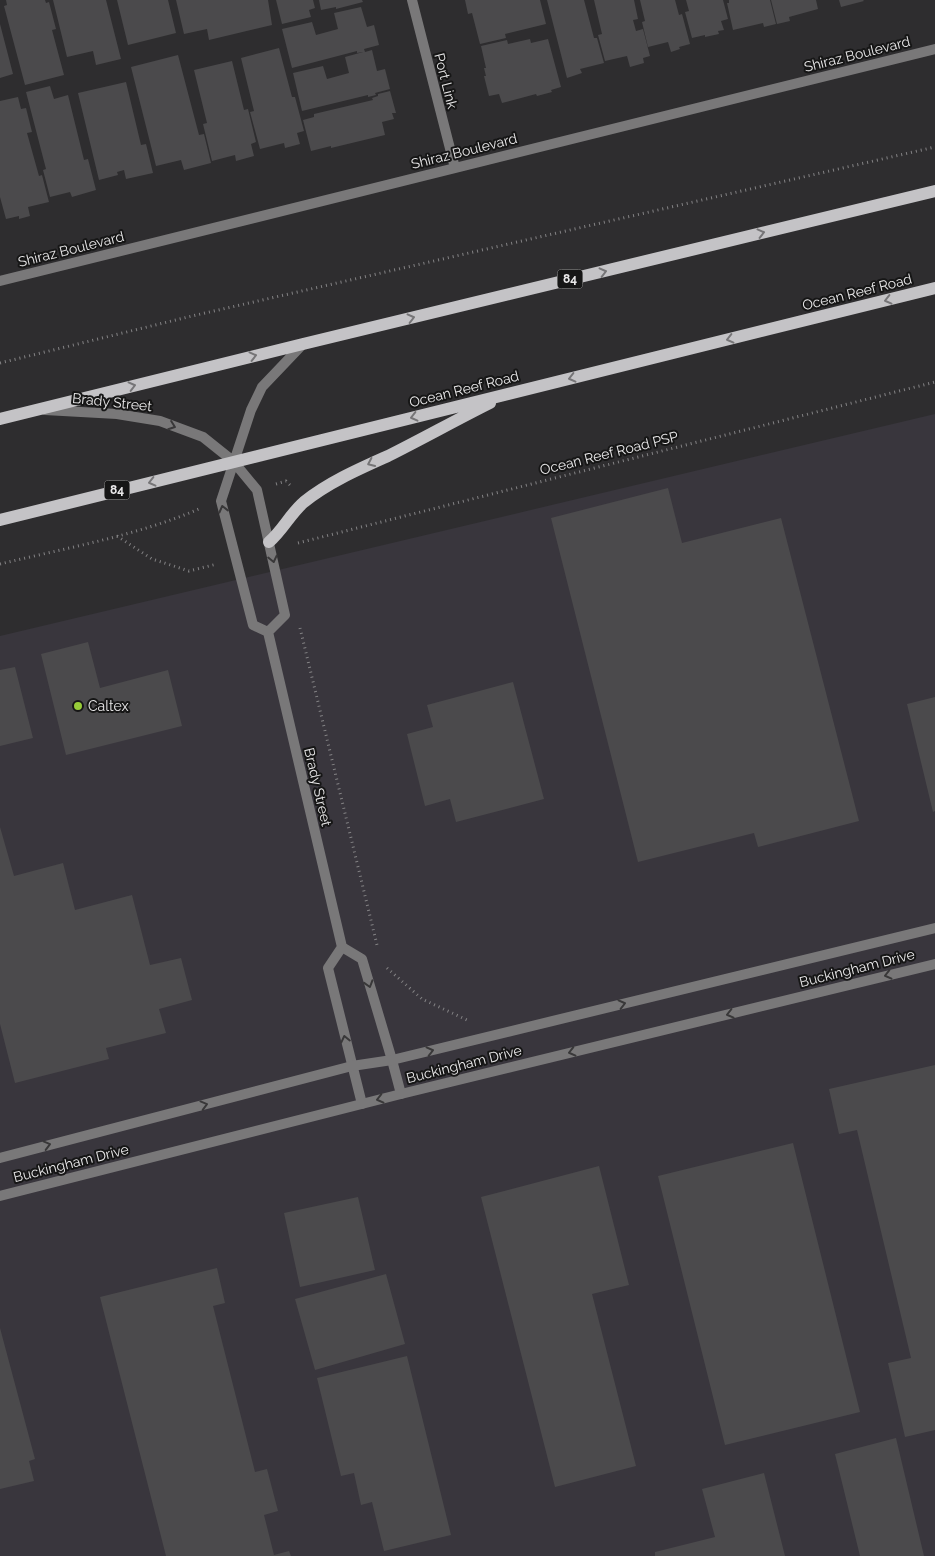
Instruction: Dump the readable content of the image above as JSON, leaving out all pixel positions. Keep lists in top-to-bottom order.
{
  "streets": {
    "main road": ["84", "Ocean Reef Road"],
    "street": [
      "Shiraz Boulevard",
      "Port Link",
      "Brady Street",
      "Buckingham Drive"
    ],
    "path": ["Ocean Reef Road PSP"]
  },
  "crossings": [
    ["Shiraz Boulevard", "Port Link"],
    ["84", "Brady Street"],
    ["Ocean Reef Road", "Brady Street"],
    ["Brady Street", "Ocean Reef Road PSP"]
  ],
  "places": ["Caltex"]
}
